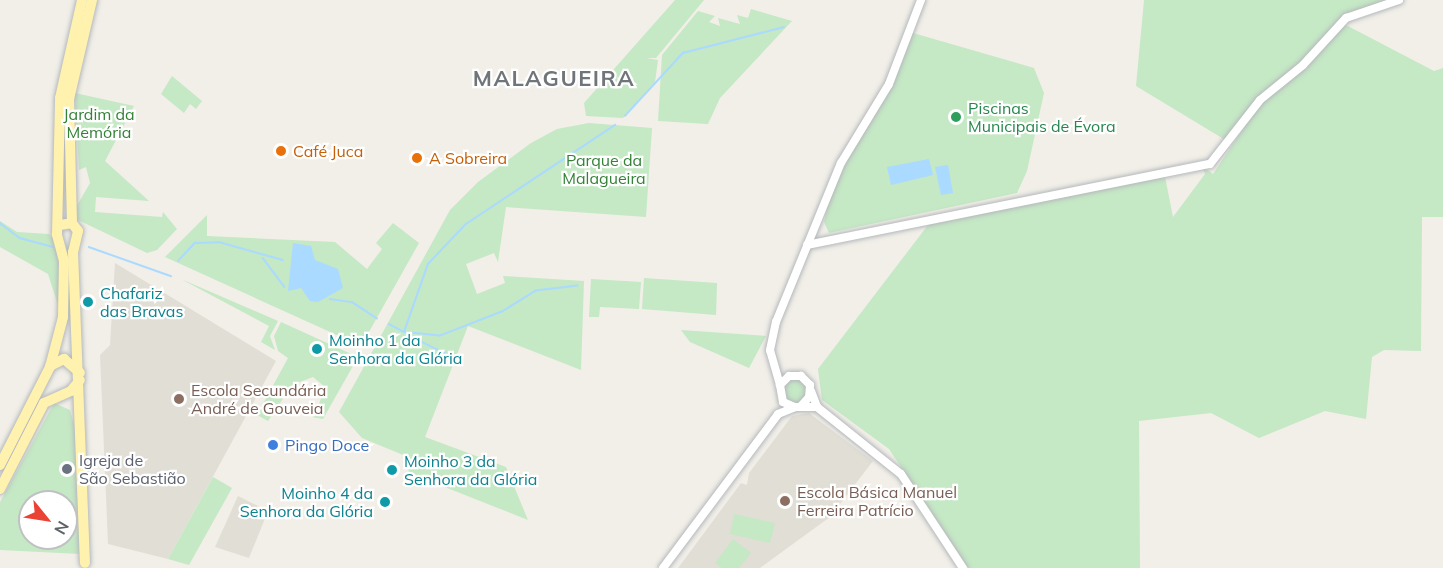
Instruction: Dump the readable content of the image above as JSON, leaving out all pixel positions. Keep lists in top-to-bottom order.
{
  "districts": ["MALAGUEIRA"],
  "parks": ["Jardim da Memória", "Parque da Malagueira"],
  "places": [
    "Piscinas Municipais de Évora",
    "Café Juca",
    "A Sobreira",
    "Chafariz das Bravas",
    "Moinho 1 da Senhora da Glória",
    "Escola Secundária André de Gouveia",
    "Pingo Doce",
    "Igreja de São Sebastião",
    "Moinho 3 da Senhora da Glória",
    "Escola Básica Manuel Ferreira Patrício",
    "Moinho 4 da Senhora da Glória"
  ],
  "north": "bottom right"
}
